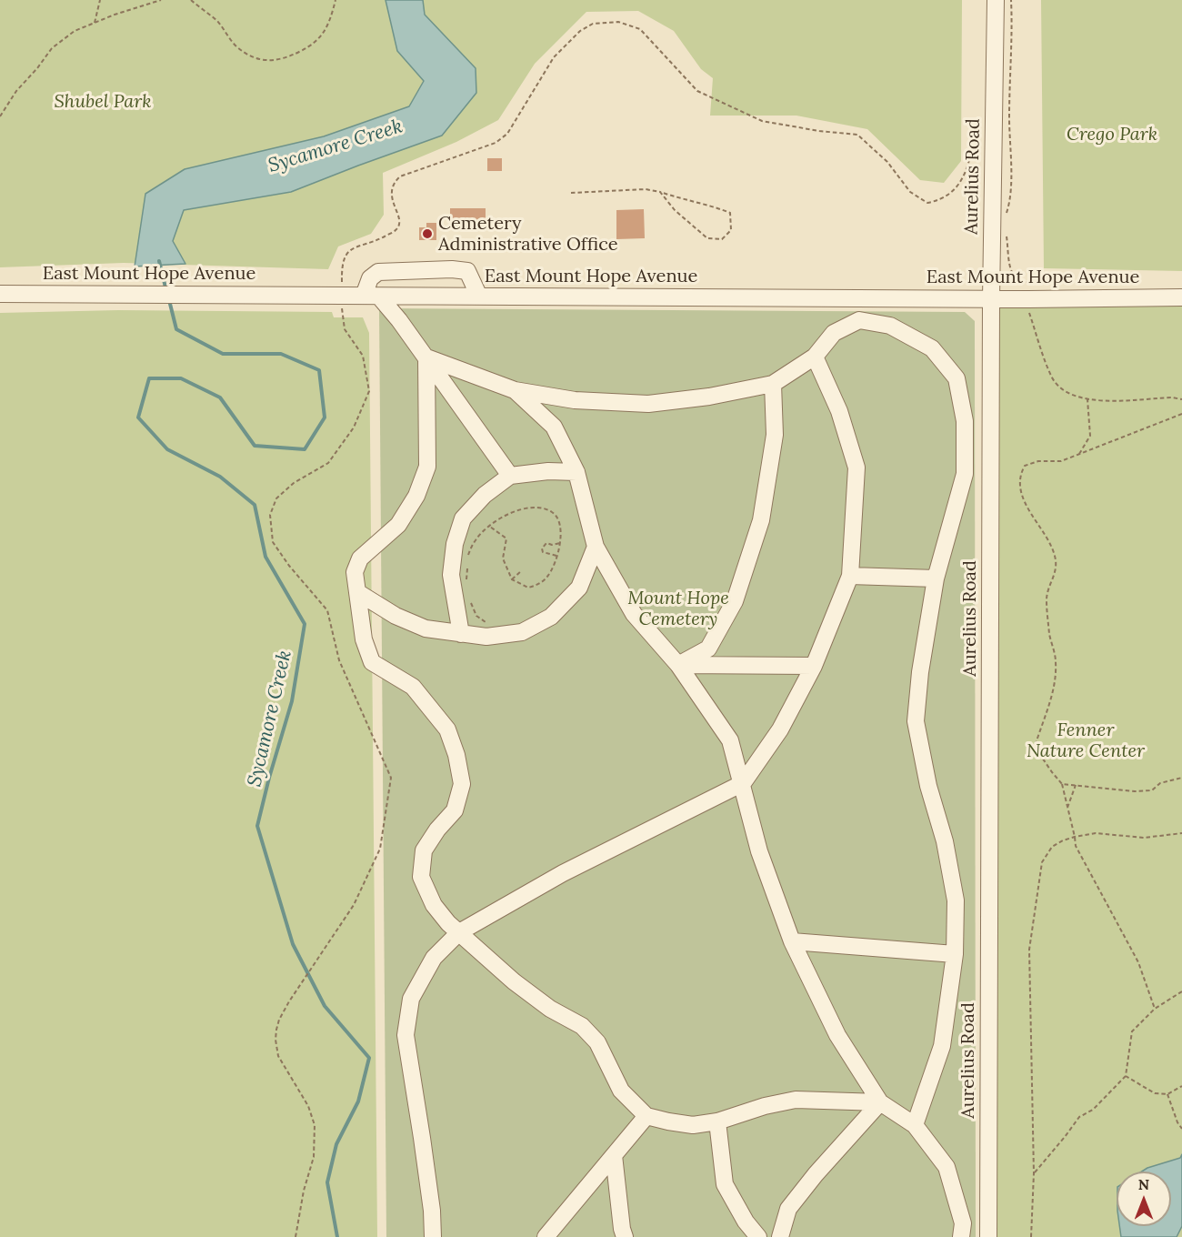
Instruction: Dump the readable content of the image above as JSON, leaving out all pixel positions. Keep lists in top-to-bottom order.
{
  "streets": {
    "street": ["Aurelius Road", "East Mount Hope Avenue"]
  },
  "crossings": [
    ["Aurelius Road", "East Mount Hope Avenue"]
  ],
  "water": ["Sycamore Creek"],
  "parks": [
    "Shubel Park",
    "Crego Park",
    "Mount Hope Cemetery",
    "Fenner Nature Center"
  ],
  "places": ["Cemetery Administrative Office"],
  "north": "top"
}
